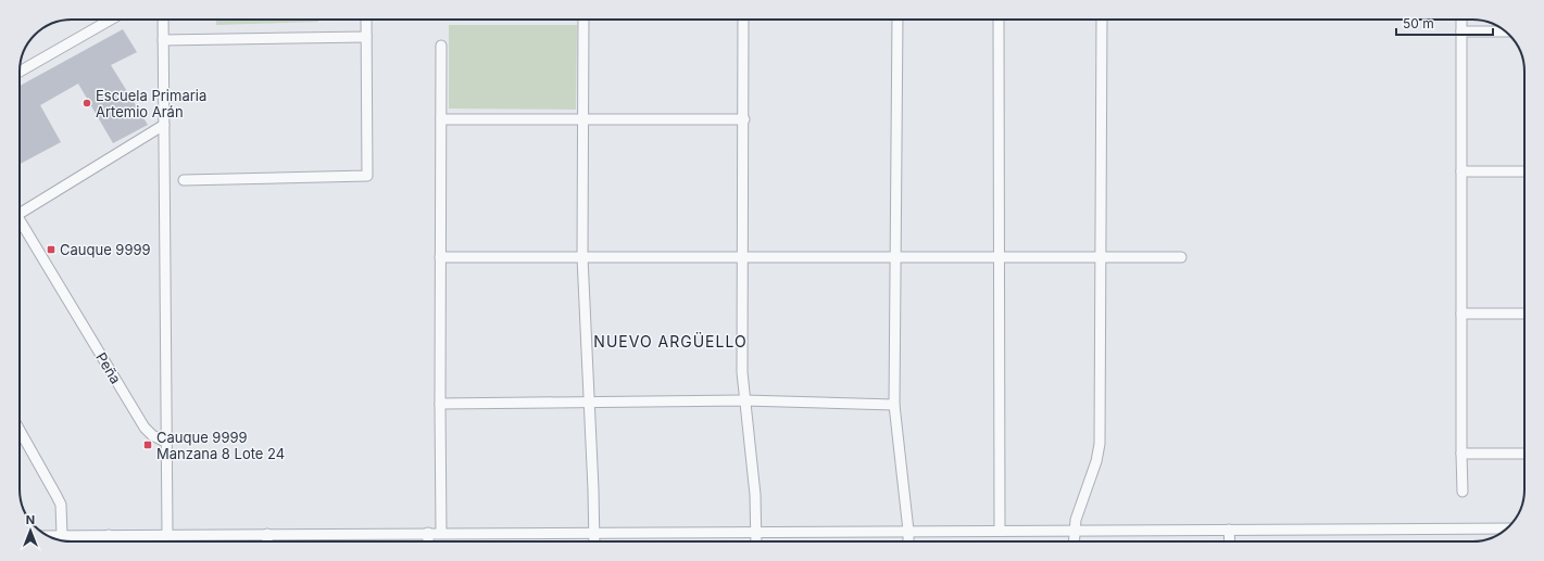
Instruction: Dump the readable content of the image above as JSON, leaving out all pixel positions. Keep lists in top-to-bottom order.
{
  "streets": {
    "street": ["Peña"]
  },
  "districts": ["NUEVO ARGÜELLO"],
  "places": {
    "other": ["Escuela Primaria Artemio Arán"],
    "transit": ["Cauque 9999", "Cauque 9999 Manzana 8 Lote 24"]
  },
  "scale_bar": "50 m",
  "north": "top"
}
